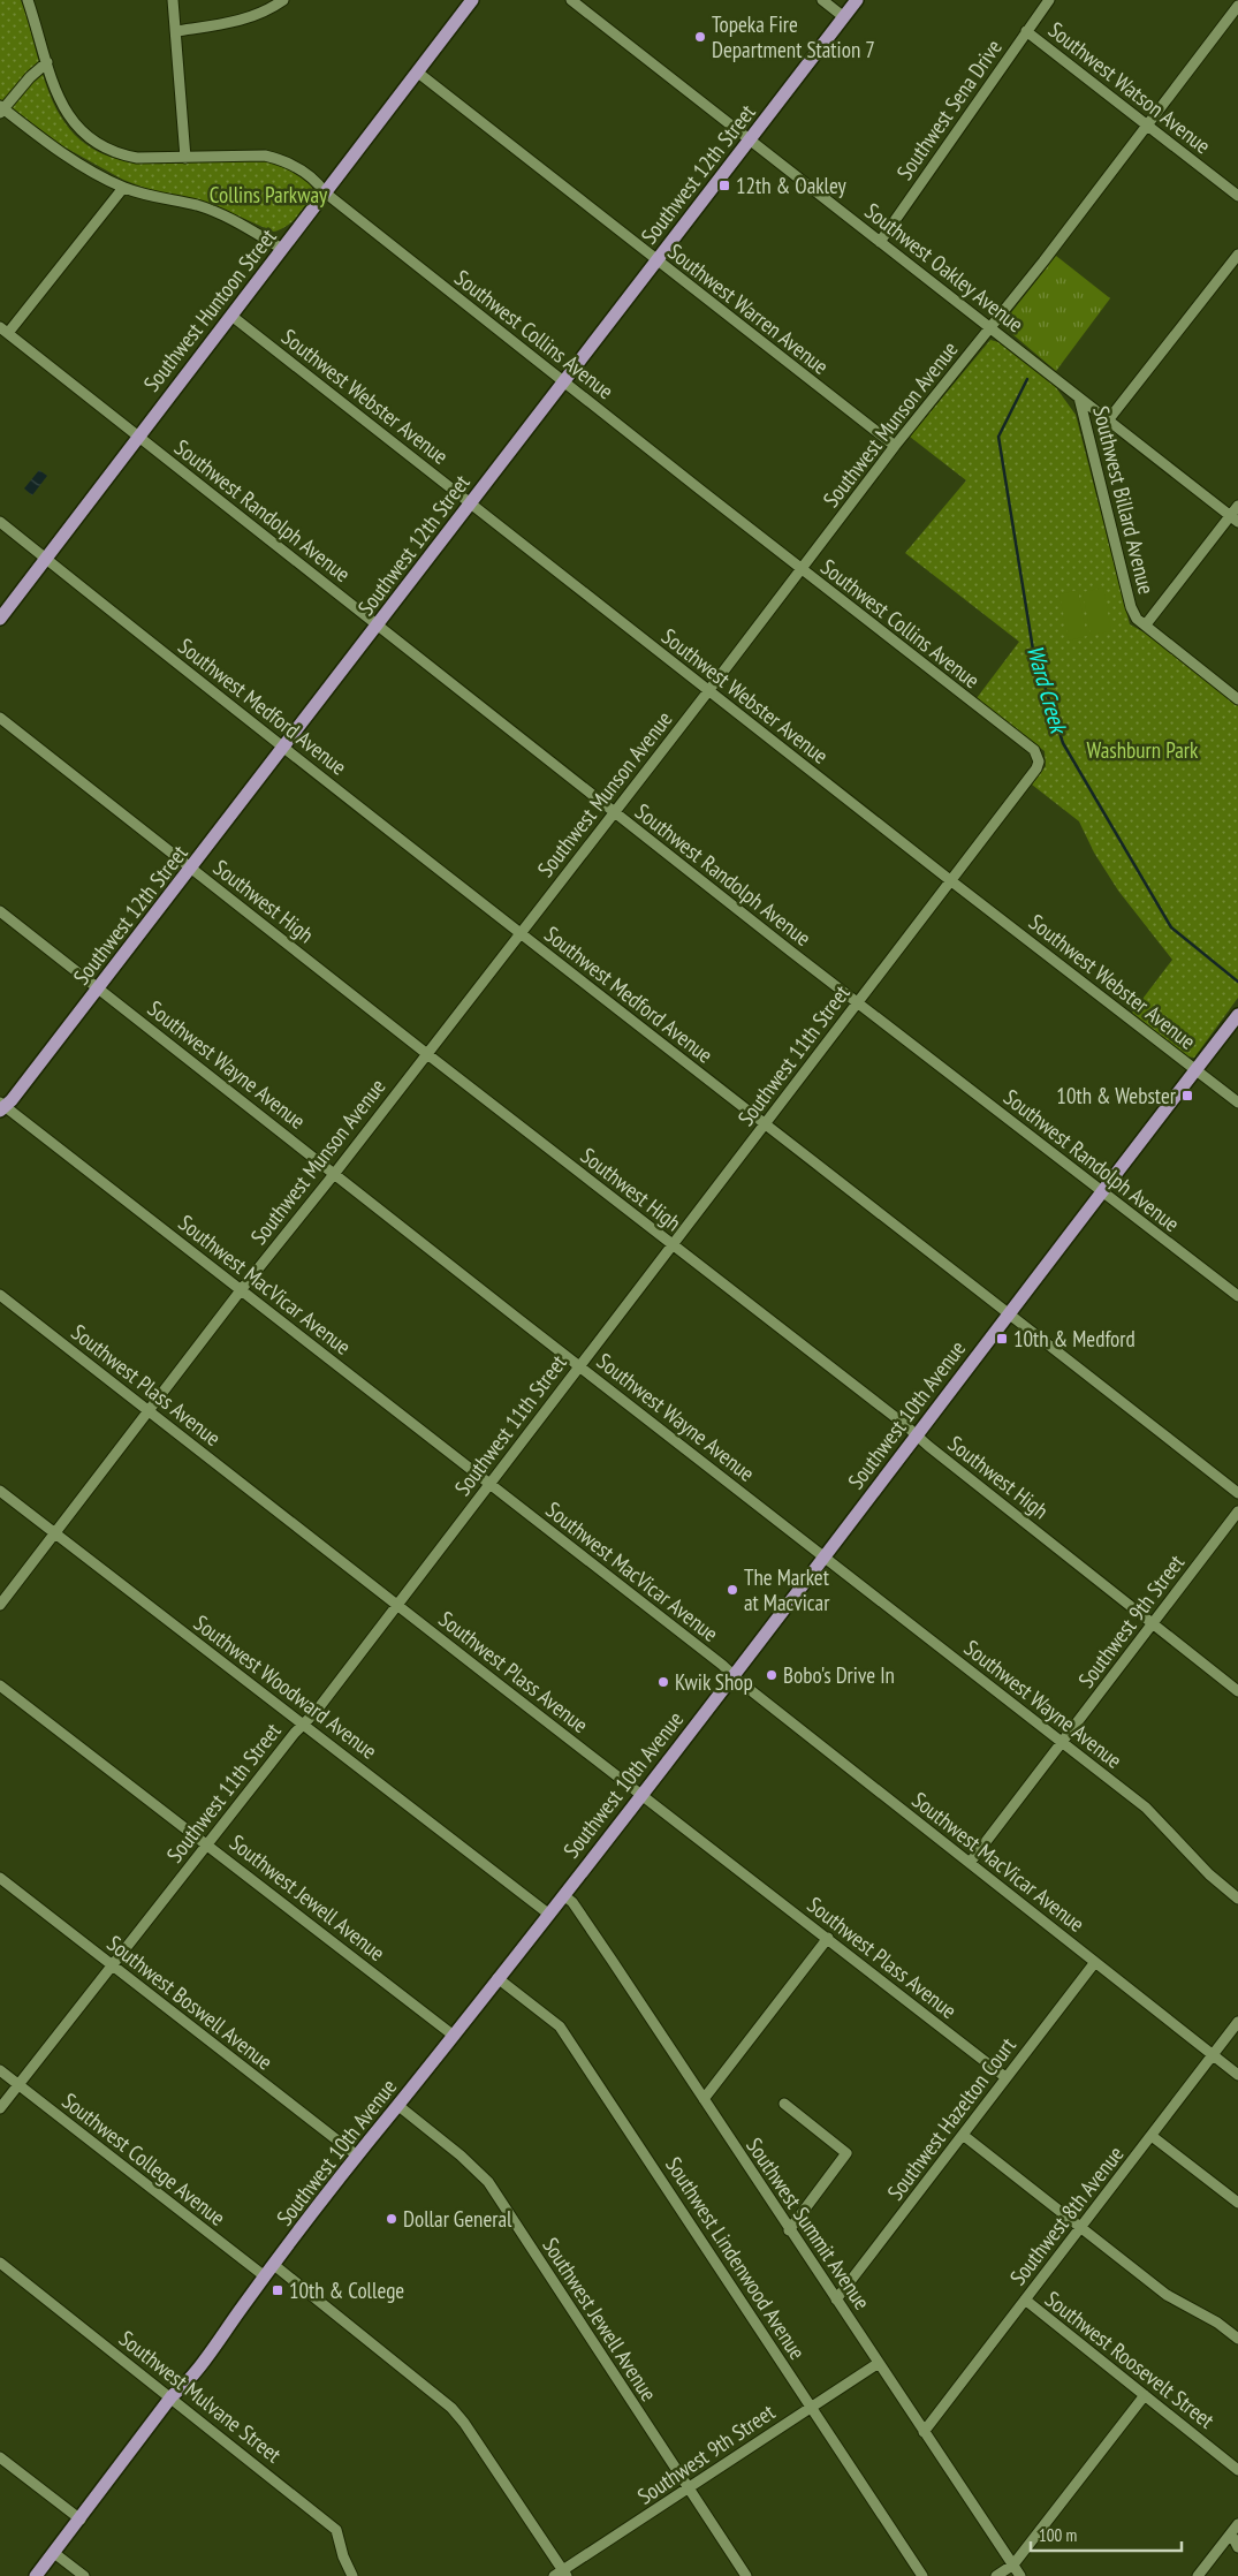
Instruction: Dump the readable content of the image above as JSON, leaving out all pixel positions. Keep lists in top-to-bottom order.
{
  "streets": {
    "main road": ["Southwest 12th Street", "Southwest Huntoon Street", "Southwest 10th Avenue"],
    "street": [
      "Southwest Watson Avenue",
      "Southwest Sena Drive",
      "Southwest Oakley Avenue",
      "Southwest Warren Avenue",
      "Southwest Collins Avenue",
      "Southwest Webster Avenue",
      "Southwest Munson Avenue",
      "Southwest Billard Avenue",
      "Southwest Randolph Avenue",
      "Southwest Medford Avenue",
      "Southwest High",
      "Southwest 11th Street",
      "Southwest Wayne Avenue",
      "Southwest MacVicar Avenue",
      "Southwest Plass Avenue",
      "Southwest 9th Street",
      "Southwest Woodward Avenue",
      "Southwest Jewell Avenue",
      "Southwest Boswell Avenue",
      "Southwest Hazelton Court",
      "Southwest College Avenue",
      "Southwest 8th Avenue",
      "Southwest Summit Avenue",
      "Southwest Lindenwood Avenue",
      "Southwest Roosevelt Street",
      "Southwest Mulvane Street"
    ]
  },
  "crossings": [
    ["Southwest Watson Avenue", "Southwest Sena Drive"],
    ["Southwest Watson Avenue", "Southwest Munson Avenue"],
    ["Southwest Sena Drive", "Southwest Oakley Avenue"],
    ["Southwest 12th Street", "Southwest Oakley Avenue"],
    ["Southwest 12th Street", "Southwest Warren Avenue"],
    ["Southwest 12th Street", "Southwest Collins Avenue"],
    ["Southwest 12th Street", "Southwest Webster Avenue"],
    ["Southwest 12th Street", "Southwest Randolph Avenue"],
    ["Southwest 12th Street", "Southwest Medford Avenue"],
    ["Southwest 12th Street", "Southwest High"],
    ["Southwest 12th Street", "Southwest Wayne Avenue"],
    ["Southwest 12th Street", "Southwest MacVicar Avenue"],
    ["Southwest Oakley Avenue", "Southwest Munson Avenue"],
    ["Southwest Oakley Avenue", "Southwest Billard Avenue"],
    ["Southwest Warren Avenue", "Southwest Huntoon Street"],
    ["Southwest Warren Avenue", "Southwest Munson Avenue"],
    ["Southwest Huntoon Street", "Southwest Collins Avenue"],
    ["Southwest Huntoon Street", "Southwest Webster Avenue"],
    ["Southwest Huntoon Street", "Southwest Randolph Avenue"],
    ["Southwest Huntoon Street", "Southwest Medford Avenue"],
    ["Southwest Collins Avenue", "Southwest Munson Avenue"],
    ["Southwest Collins Avenue", "Southwest 11th Street"],
    ["Southwest Webster Avenue", "Southwest Munson Avenue"],
    ["Southwest Webster Avenue", "Southwest 11th Street"],
    ["Southwest Webster Avenue", "Southwest 10th Avenue"],
    ["Southwest Munson Avenue", "Southwest Randolph Avenue"],
    ["Southwest Munson Avenue", "Southwest Medford Avenue"],
    ["Southwest Munson Avenue", "Southwest High"],
    ["Southwest Munson Avenue", "Southwest Wayne Avenue"],
    ["Southwest Munson Avenue", "Southwest MacVicar Avenue"],
    ["Southwest Munson Avenue", "Southwest Plass Avenue"],
    ["Southwest Munson Avenue", "Southwest Woodward Avenue"],
    ["Southwest Randolph Avenue", "Southwest 11th Street"],
    ["Southwest Randolph Avenue", "Southwest 10th Avenue"],
    ["Southwest Medford Avenue", "Southwest 11th Street"],
    ["Southwest Medford Avenue", "Southwest 10th Avenue"],
    ["Southwest High", "Southwest 11th Street"],
    ["Southwest High", "Southwest 10th Avenue"],
    ["Southwest High", "Southwest 9th Street"],
    ["Southwest 11th Street", "Southwest Wayne Avenue"],
    ["Southwest 11th Street", "Southwest MacVicar Avenue"],
    ["Southwest 11th Street", "Southwest Plass Avenue"],
    ["Southwest 11th Street", "Southwest Woodward Avenue"],
    ["Southwest 11th Street", "Southwest Jewell Avenue"],
    ["Southwest 11th Street", "Southwest Boswell Avenue"],
    ["Southwest 11th Street", "Southwest College Avenue"],
    ["Southwest Wayne Avenue", "Southwest 10th Avenue"],
    ["Southwest Wayne Avenue", "Southwest 9th Street"],
    ["Southwest MacVicar Avenue", "Southwest 10th Avenue"],
    ["Southwest MacVicar Avenue", "Southwest 9th Street"],
    ["Southwest MacVicar Avenue", "Southwest Hazelton Court"],
    ["Southwest MacVicar Avenue", "Southwest 8th Avenue"],
    ["Southwest Plass Avenue", "Southwest 10th Avenue"],
    ["Southwest Plass Avenue", "Southwest Hazelton Court"],
    ["Southwest 10th Avenue", "Southwest Woodward Avenue"],
    ["Southwest 10th Avenue", "Southwest Jewell Avenue"],
    ["Southwest 10th Avenue", "Southwest Boswell Avenue"],
    ["Southwest 10th Avenue", "Southwest College Avenue"],
    ["Southwest 10th Avenue", "Southwest Summit Avenue"],
    ["Southwest 10th Avenue", "Southwest Lindenwood Avenue"],
    ["Southwest 10th Avenue", "Southwest Mulvane Street"],
    ["Southwest 9th Street", "Southwest Jewell Avenue"],
    ["Southwest 9th Street", "Southwest Summit Avenue"],
    ["Southwest 9th Street", "Southwest Lindenwood Avenue"],
    ["Southwest Hazelton Court", "Southwest Summit Avenue"],
    ["Southwest 8th Avenue", "Southwest Summit Avenue"],
    ["Southwest 8th Avenue", "Southwest Roosevelt Street"]
  ],
  "water": ["Ward Creek"],
  "parks": ["Collins Parkway", "Washburn Park"],
  "places": {
    "other": [
      "Topeka Fire Department Station 7",
      "The Market at Macvicar",
      "Bobo's Drive In",
      "Kwik Shop",
      "Dollar General"
    ],
    "transit": [
      "12th & Oakley",
      "10th & Webster",
      "10th & Medford",
      "10th & College"
    ]
  },
  "scale_bar": "100 m"
}
